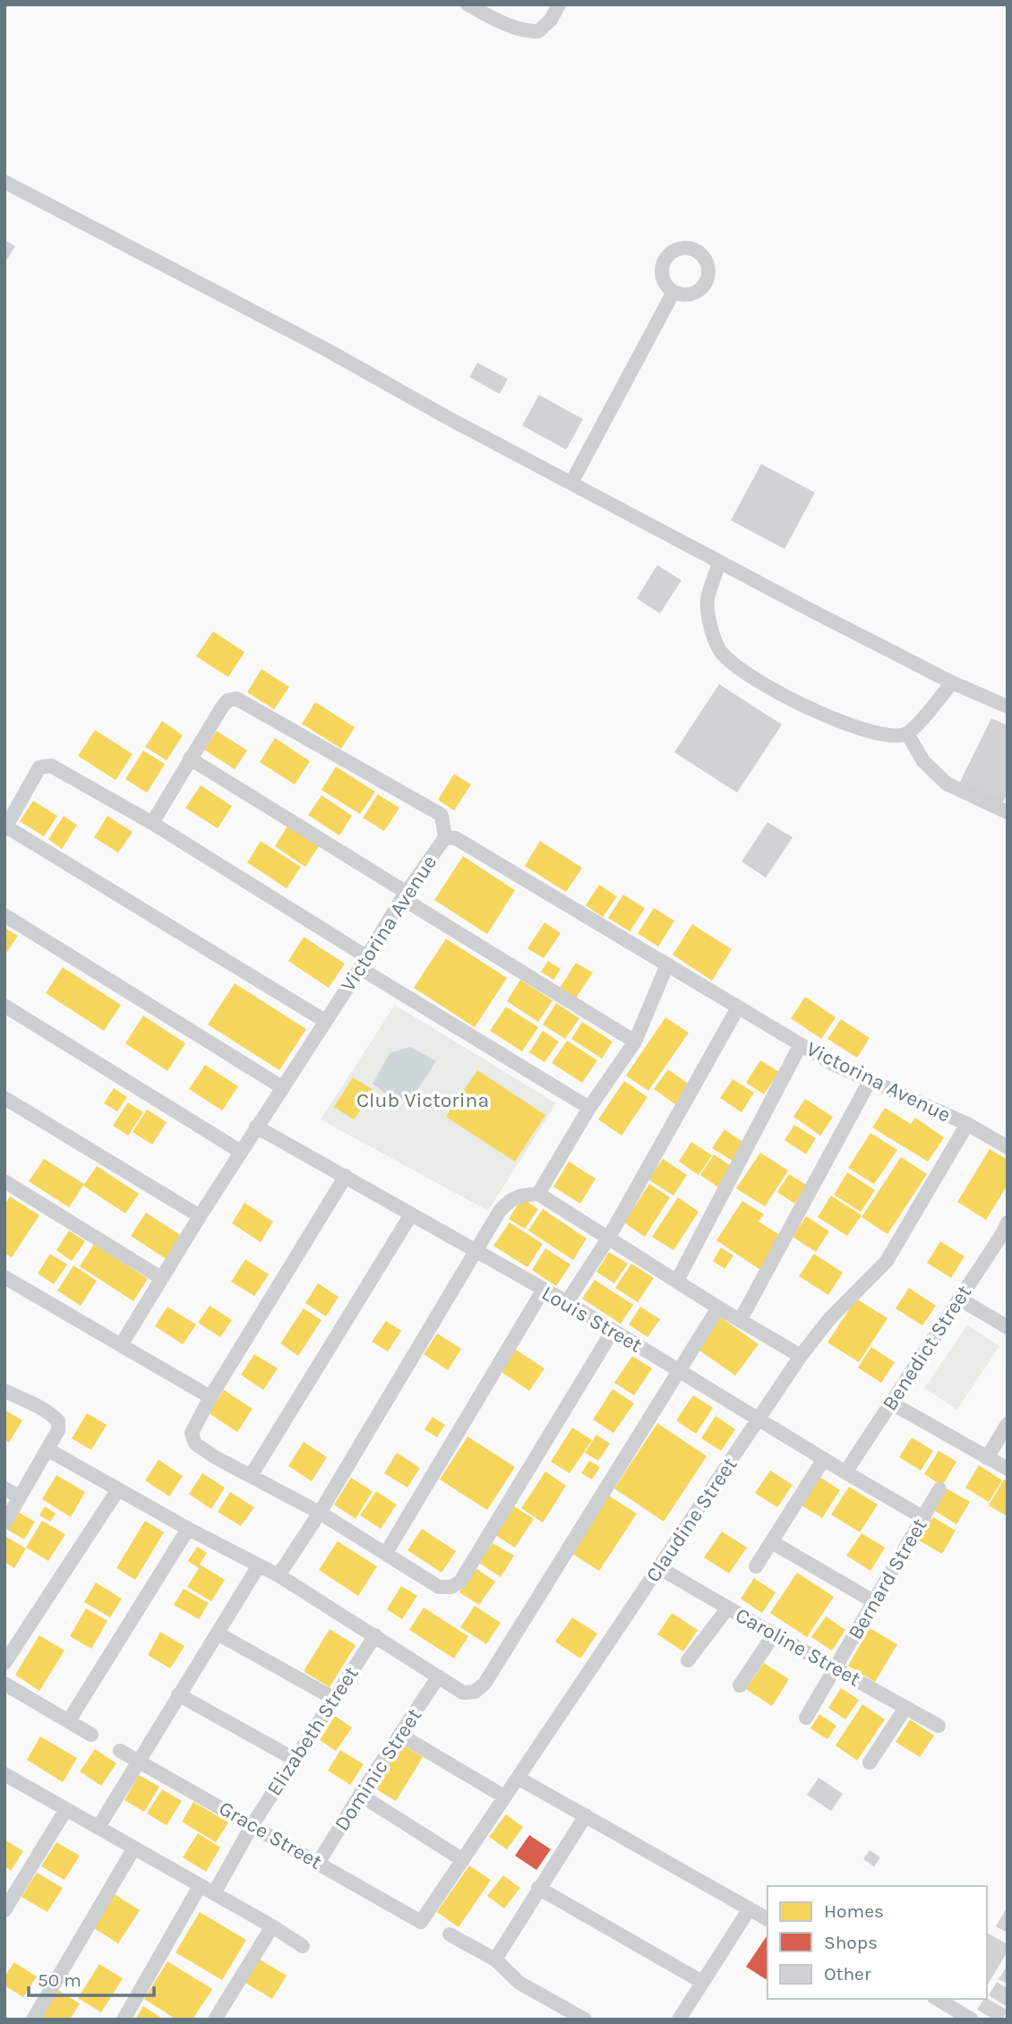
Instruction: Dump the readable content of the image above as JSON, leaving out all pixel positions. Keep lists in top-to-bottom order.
{
  "streets": {
    "street": [
      "Victorina Avenue",
      "Louis Street",
      "Benedict Street",
      "Claudine Street",
      "Bernard Street",
      "Caroline Street",
      "Elizabeth Street",
      "Dominic Street",
      "Grace Street"
    ]
  },
  "crossings": [
    ["Victorina Avenue", "Louis Street"],
    ["Victorina Avenue", "Claudine Street"],
    ["Louis Street", "Benedict Street"],
    ["Louis Street", "Claudine Street"],
    ["Louis Street", "Bernard Street"],
    ["Claudine Street", "Caroline Street"],
    ["Claudine Street", "Grace Street"],
    ["Bernard Street", "Caroline Street"],
    ["Elizabeth Street", "Grace Street"],
    ["Dominic Street", "Grace Street"]
  ],
  "parks": ["Club Victorina"],
  "legend": ["Homes", "Shops", "Other"],
  "scale_bar": "50 m"
}
